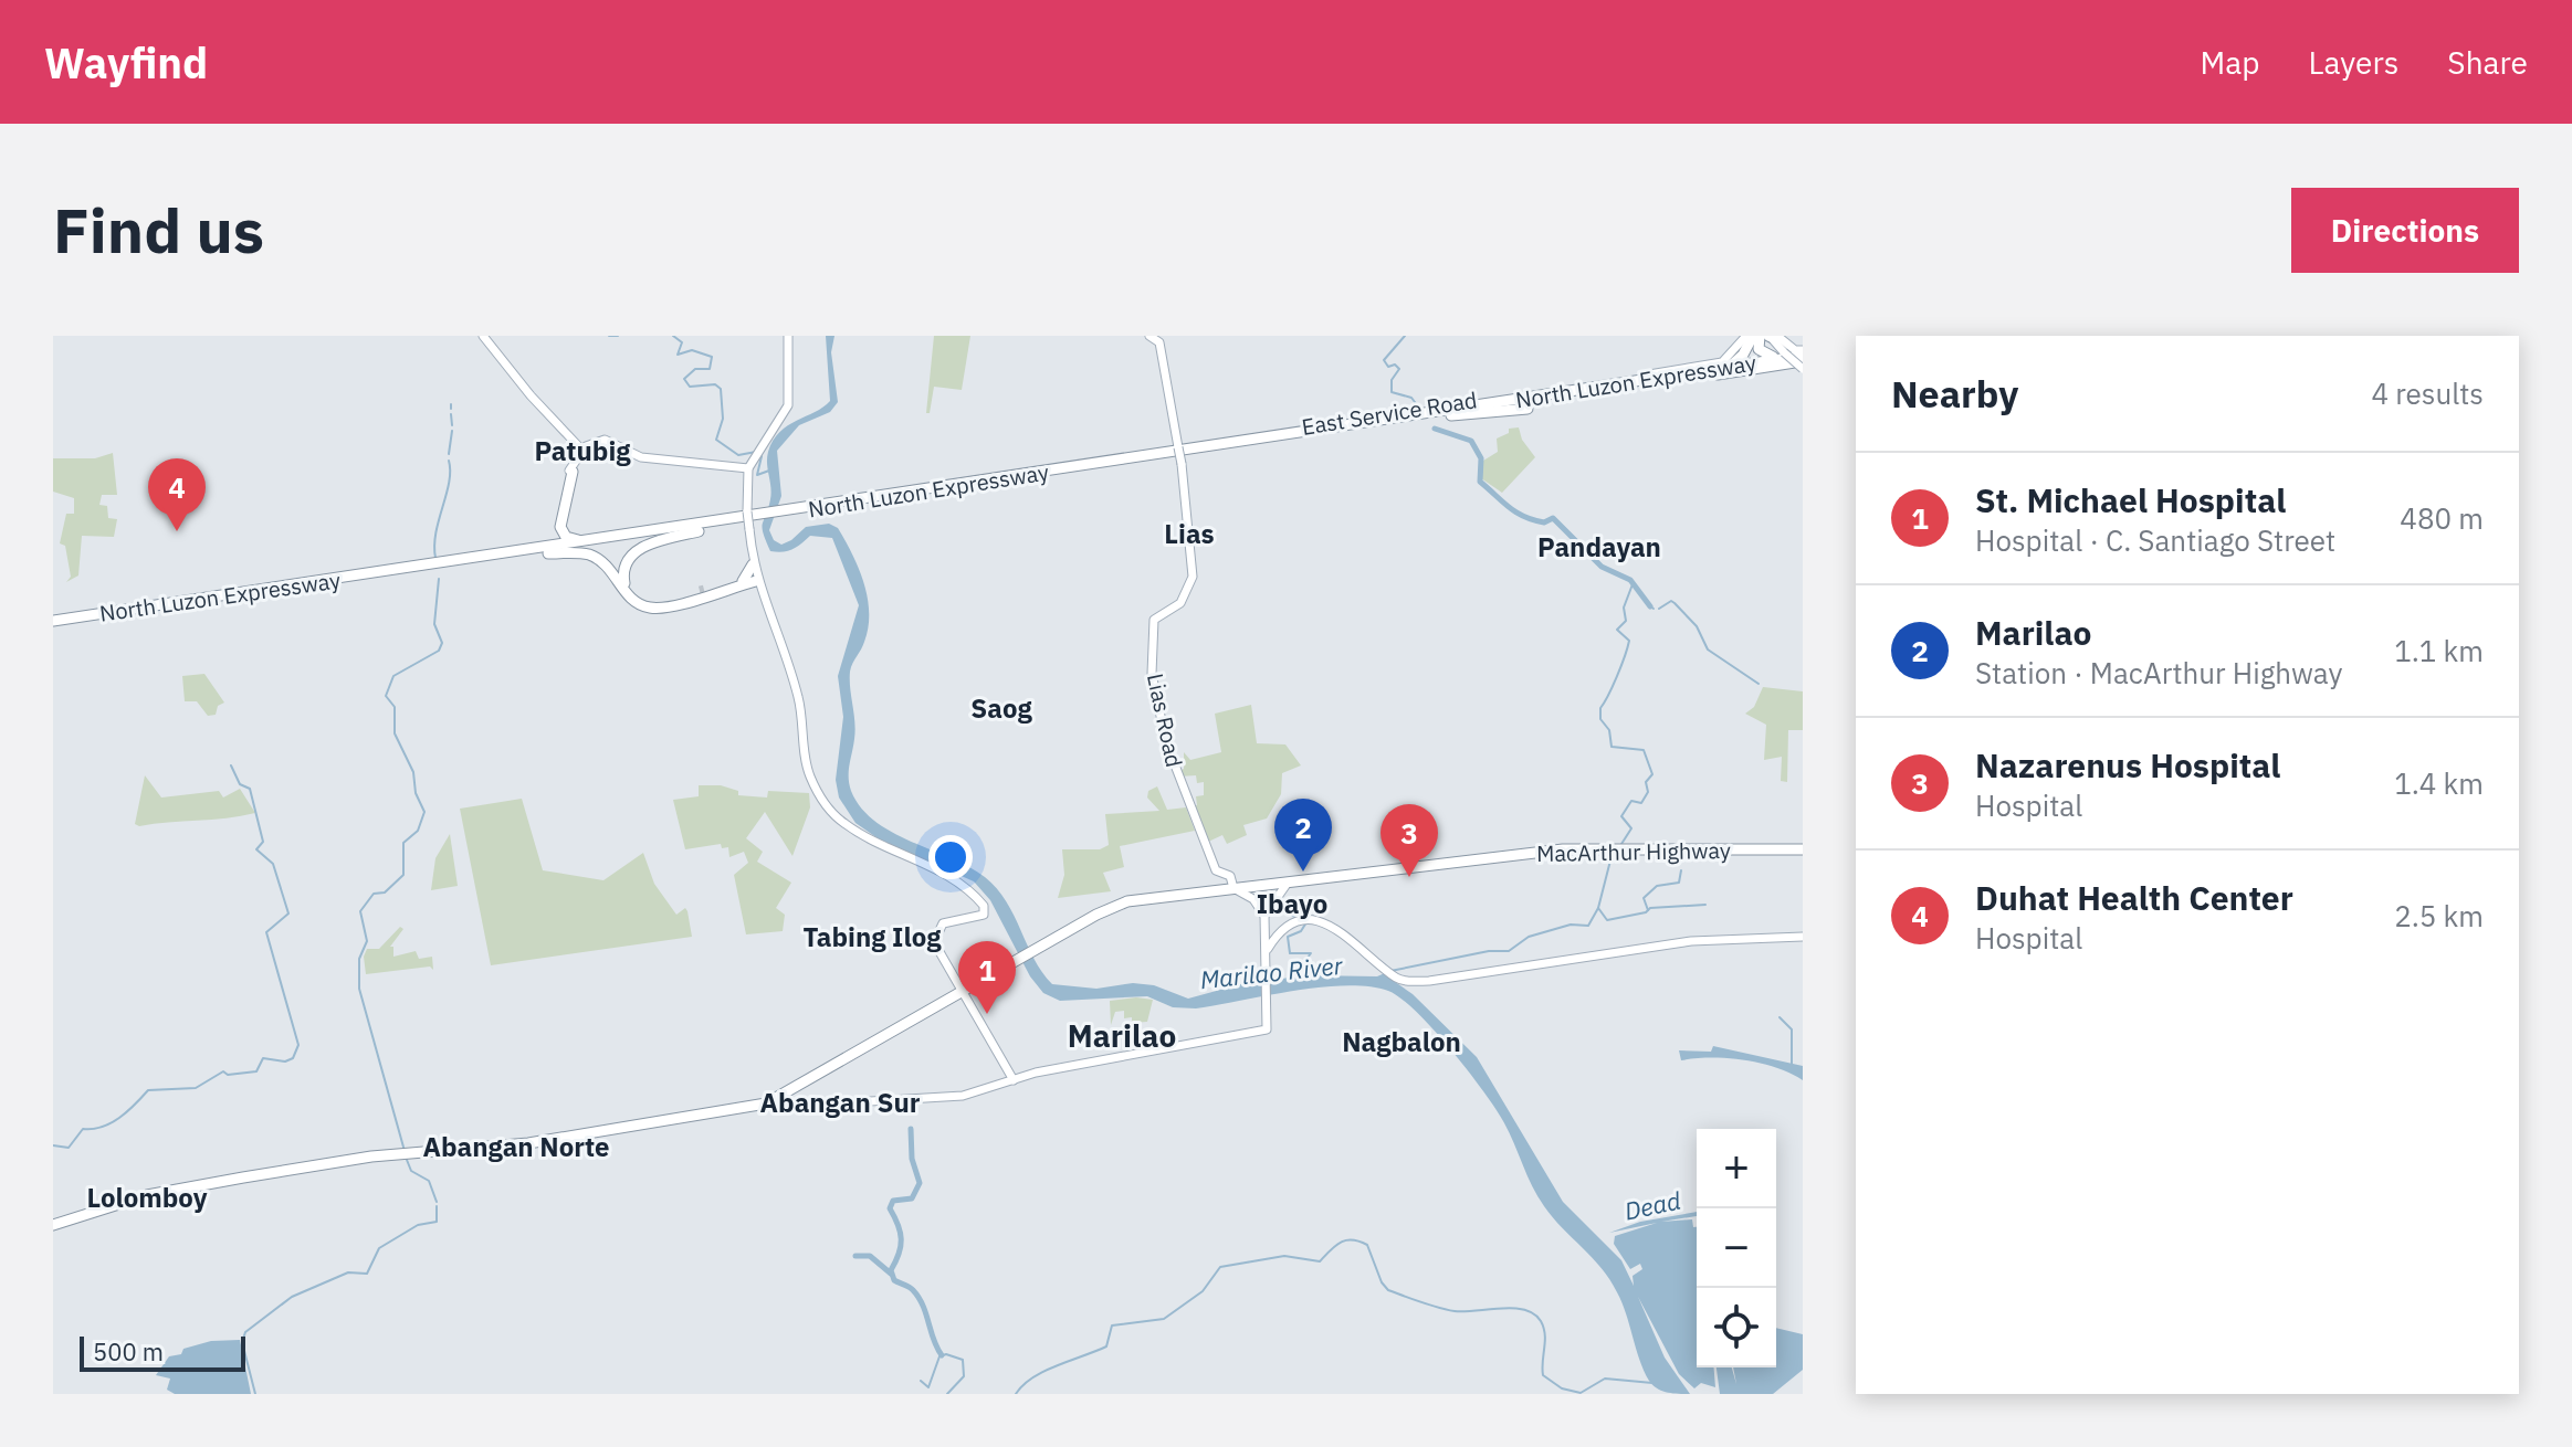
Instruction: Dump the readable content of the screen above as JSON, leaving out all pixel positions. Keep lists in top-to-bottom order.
{
  "streets": {
    "highway": ["North Luzon Expressway", "MacArthur Highway"],
    "main road": ["East Service Road", "Lias Road"]
  },
  "crossings": [
    ["East Service Road", "Lias Road"],
    ["Lias Road", "MacArthur Highway"]
  ],
  "districts": [
    "Patubig",
    "Lias",
    "Pandayan",
    "Saog",
    "Ibayo",
    "Tabing Ilog",
    "Marilao",
    "Nagbalon",
    "Abangan Sur",
    "Abangan Norte",
    "Lolomboy"
  ],
  "water": ["Marilao River", "Dead"],
  "scale_bar": "500 m",
  "page": {
    "header": "Wayfind",
    "nav": ["Map", "Layers", "Share"],
    "buttons": "Directions",
    "title": "Find us",
    "heading": ["Nearby", "4 results"],
    "list": [
      {
        "mark": "1",
        "name": "St. Michael Hospital",
        "note": "Hospital · C. Santiago Street",
        "value": "480 m"
      },
      {
        "mark": "2",
        "name": "Marilao",
        "note": "Station · MacArthur Highway",
        "value": "1.1 km"
      },
      {
        "mark": "3",
        "name": "Nazarenus Hospital",
        "note": "Hospital",
        "value": "1.4 km"
      },
      {
        "mark": "4",
        "name": "Duhat Health Center",
        "note": "Hospital",
        "value": "2.5 km"
      }
    ],
    "pins": [
      "4",
      "2",
      "3",
      "1"
    ],
    "map_buttons": ["+", "−"],
    "scale": "500 m"
  }
}
